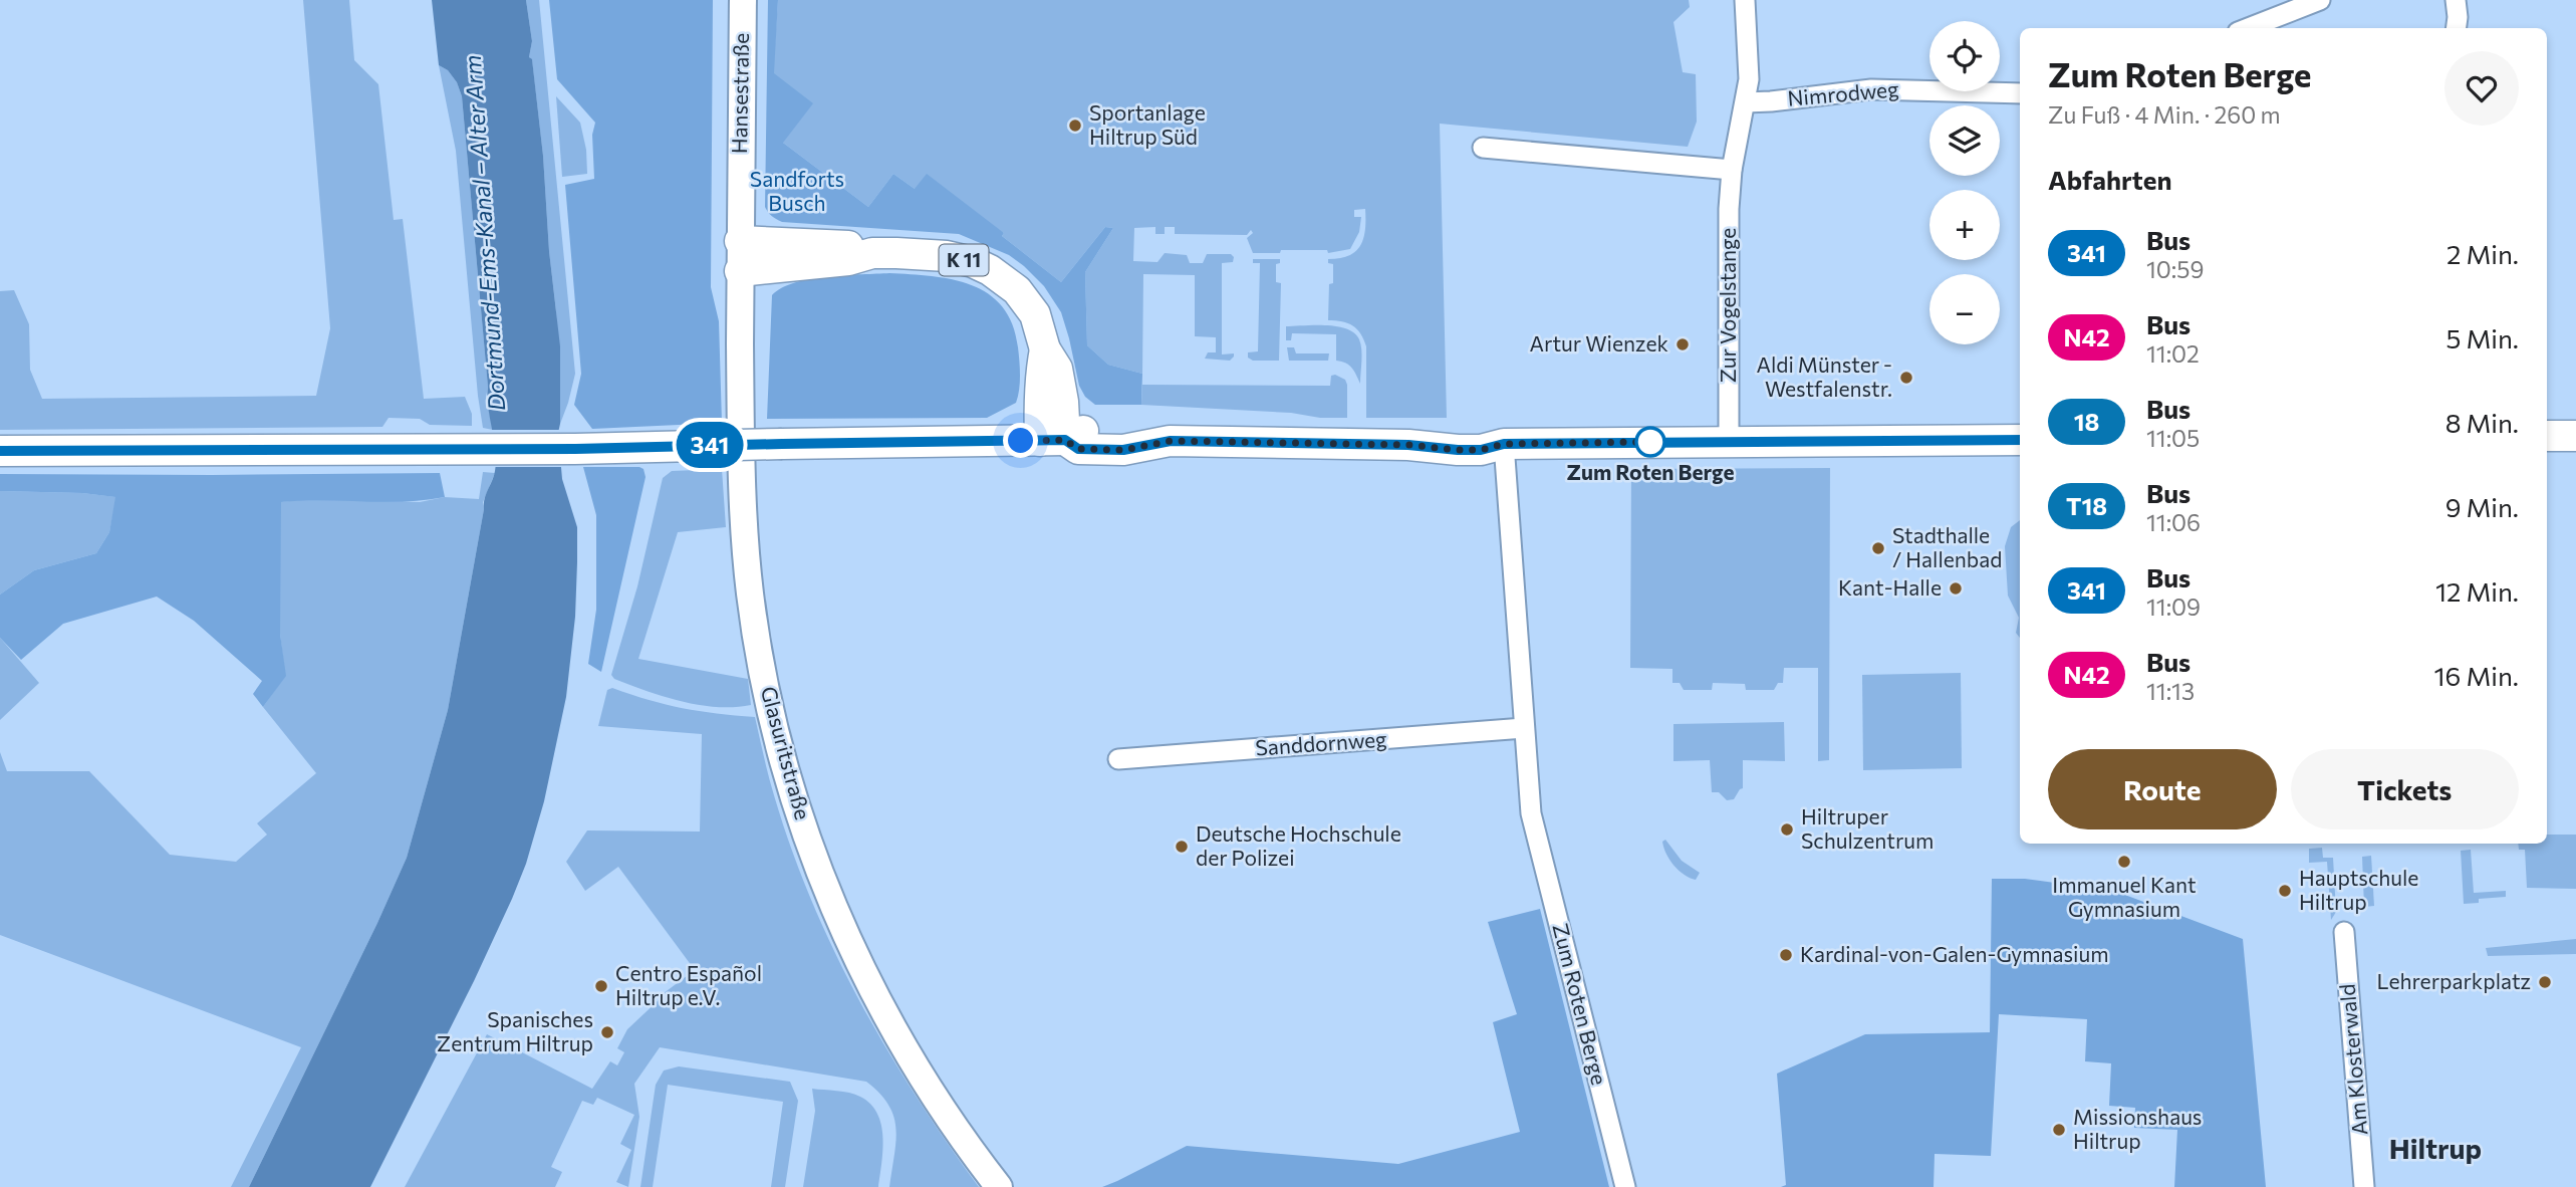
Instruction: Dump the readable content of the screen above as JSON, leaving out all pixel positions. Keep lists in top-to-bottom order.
{
  "streets": {
    "main road": ["Hansestraße", "K 11", "Glasuritstraße"],
    "street": [
      "Nimrodweg",
      "Zur Vogelstange",
      "Sanddornweg",
      "Zum Roten Berge",
      "Am Klosterwald"
    ]
  },
  "crossings": [
    ["Hansestraße", "K 11"],
    ["Hansestraße", "Glasuritstraße"],
    ["Nimrodweg", "Zur Vogelstange"],
    ["K 11", "Glasuritstraße"],
    ["Sanddornweg", "Zum Roten Berge"]
  ],
  "districts": ["Hiltrup"],
  "water": ["Dortmund-Ems-Kanal – Alter Arm"],
  "parks": ["Sandforts Busch"],
  "places": [
    "Sportanlage Hiltrup Süd",
    "Artur Wienzek",
    "Aldi Münster - Westfalenstr.",
    "Zum Roten Berge",
    "Stadthalle / Hallenbad",
    "Kant-Halle",
    "Hiltruper Schulzentrum",
    "Deutsche Hochschule der Polizei",
    "Immanuel Kant Gymnasium",
    "Hauptschule Hiltrup",
    "Kardinal-von-Galen-Gymnasium",
    "Lehrerparkplatz",
    "Centro Español Hiltrup e.V.",
    "Spanisches Zentrum Hiltrup",
    "Missionshaus Hiltrup"
  ],
  "lines": ["bus line 341"],
  "page": {
    "on_map": "341",
    "map_buttons": ["+", "−"],
    "heading": [
      ["Zum Roten Berge", "Zu Fuß · 4 Min. · 260 m"],
      "Abfahrten"
    ],
    "list": [
      {
        "mark": "341",
        "name": "Bus",
        "note": "10:59",
        "value": "2 Min."
      },
      {
        "mark": "N42",
        "name": "Bus",
        "note": "11:02",
        "value": "5 Min."
      },
      {
        "mark": "18",
        "name": "Bus",
        "note": "11:05",
        "value": "8 Min."
      },
      {
        "mark": "T18",
        "name": "Bus",
        "note": "11:06",
        "value": "9 Min."
      },
      {
        "mark": "341",
        "name": "Bus",
        "note": "11:09",
        "value": "12 Min."
      },
      {
        "mark": "N42",
        "name": "Bus",
        "note": "11:13",
        "value": "16 Min."
      }
    ],
    "buttons": ["Route", "Tickets"]
  }
}
